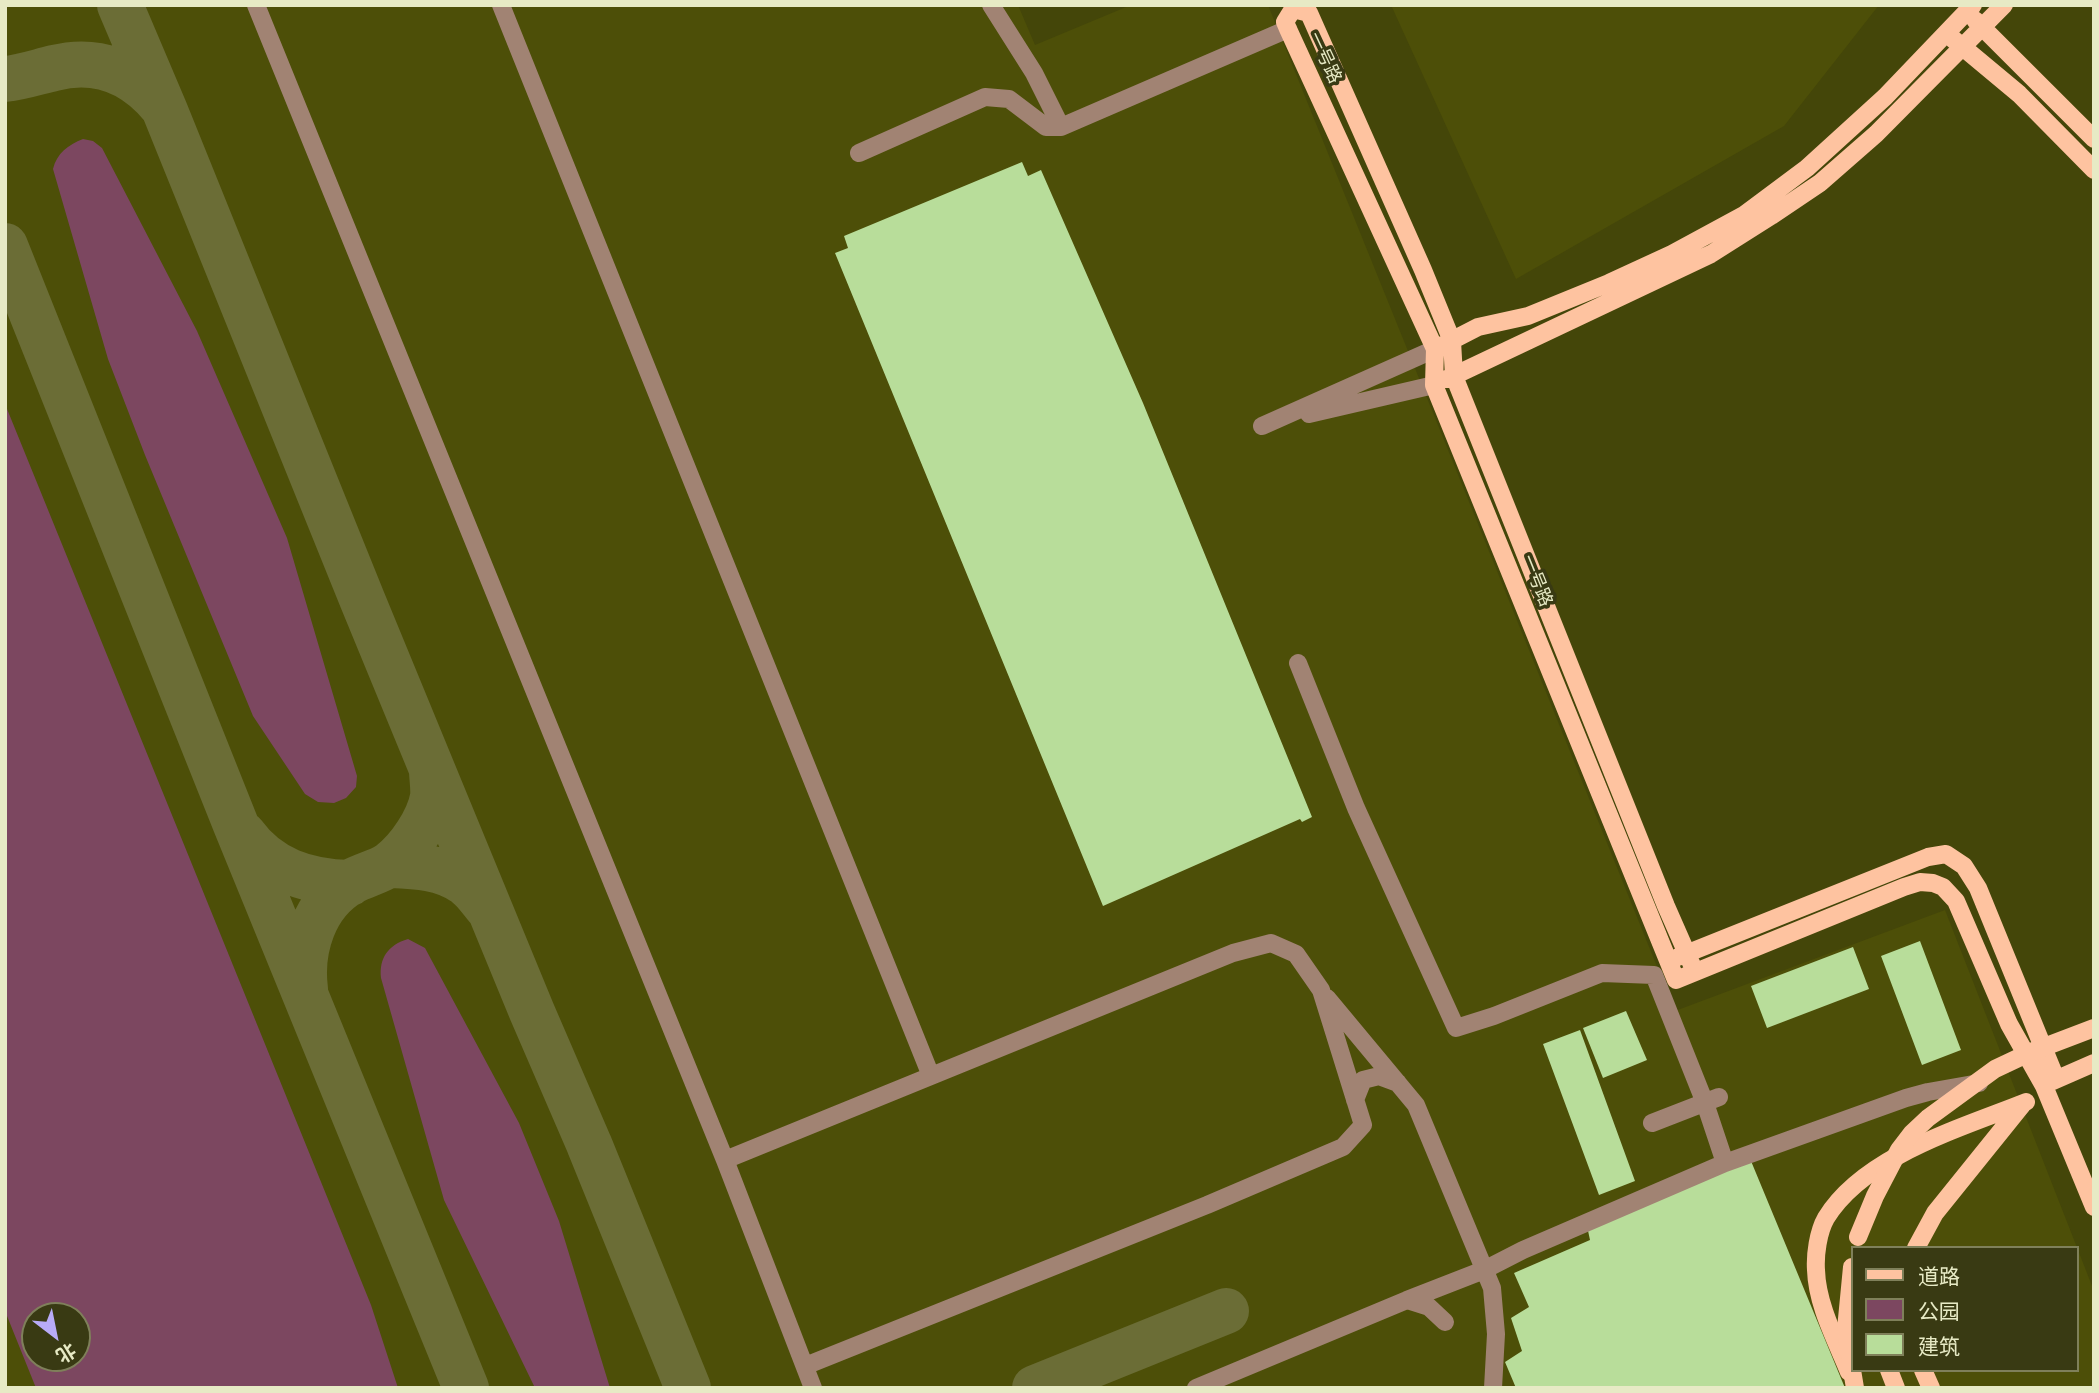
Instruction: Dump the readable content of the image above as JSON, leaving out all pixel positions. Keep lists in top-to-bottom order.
{
  "streets": {
    "main road": ["一号路"]
  },
  "legend": ["道路", "公园", "建筑"],
  "north": "bottom right"
}
